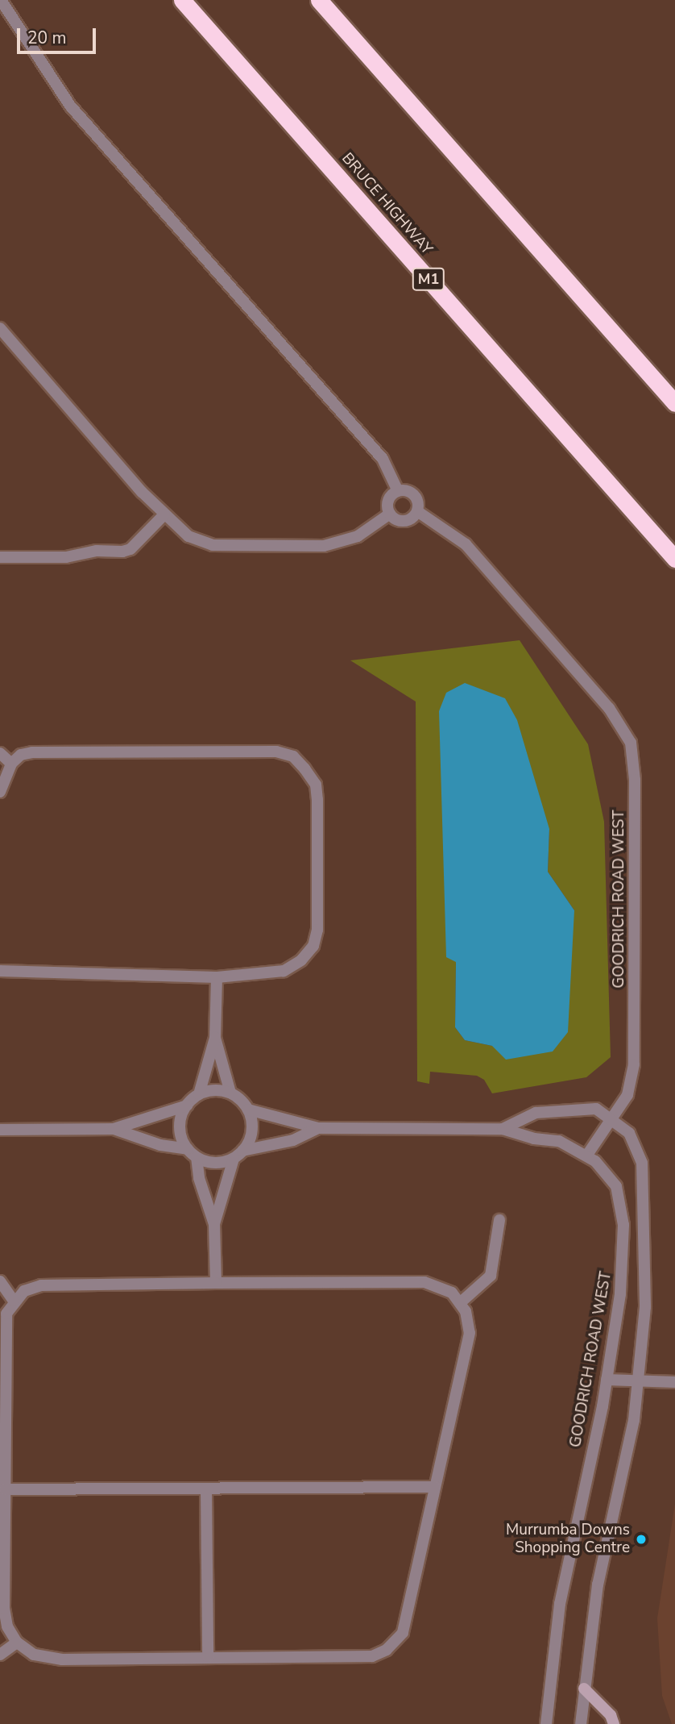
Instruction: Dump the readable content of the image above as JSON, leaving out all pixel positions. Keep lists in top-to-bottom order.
{
  "streets": {
    "highway": ["BRUCE HIGHWAY", "M1"],
    "street": ["GOODRICH ROAD WEST"]
  },
  "places": ["Murrumba Downs Shopping Centre"],
  "scale_bar": "20 m"
}
